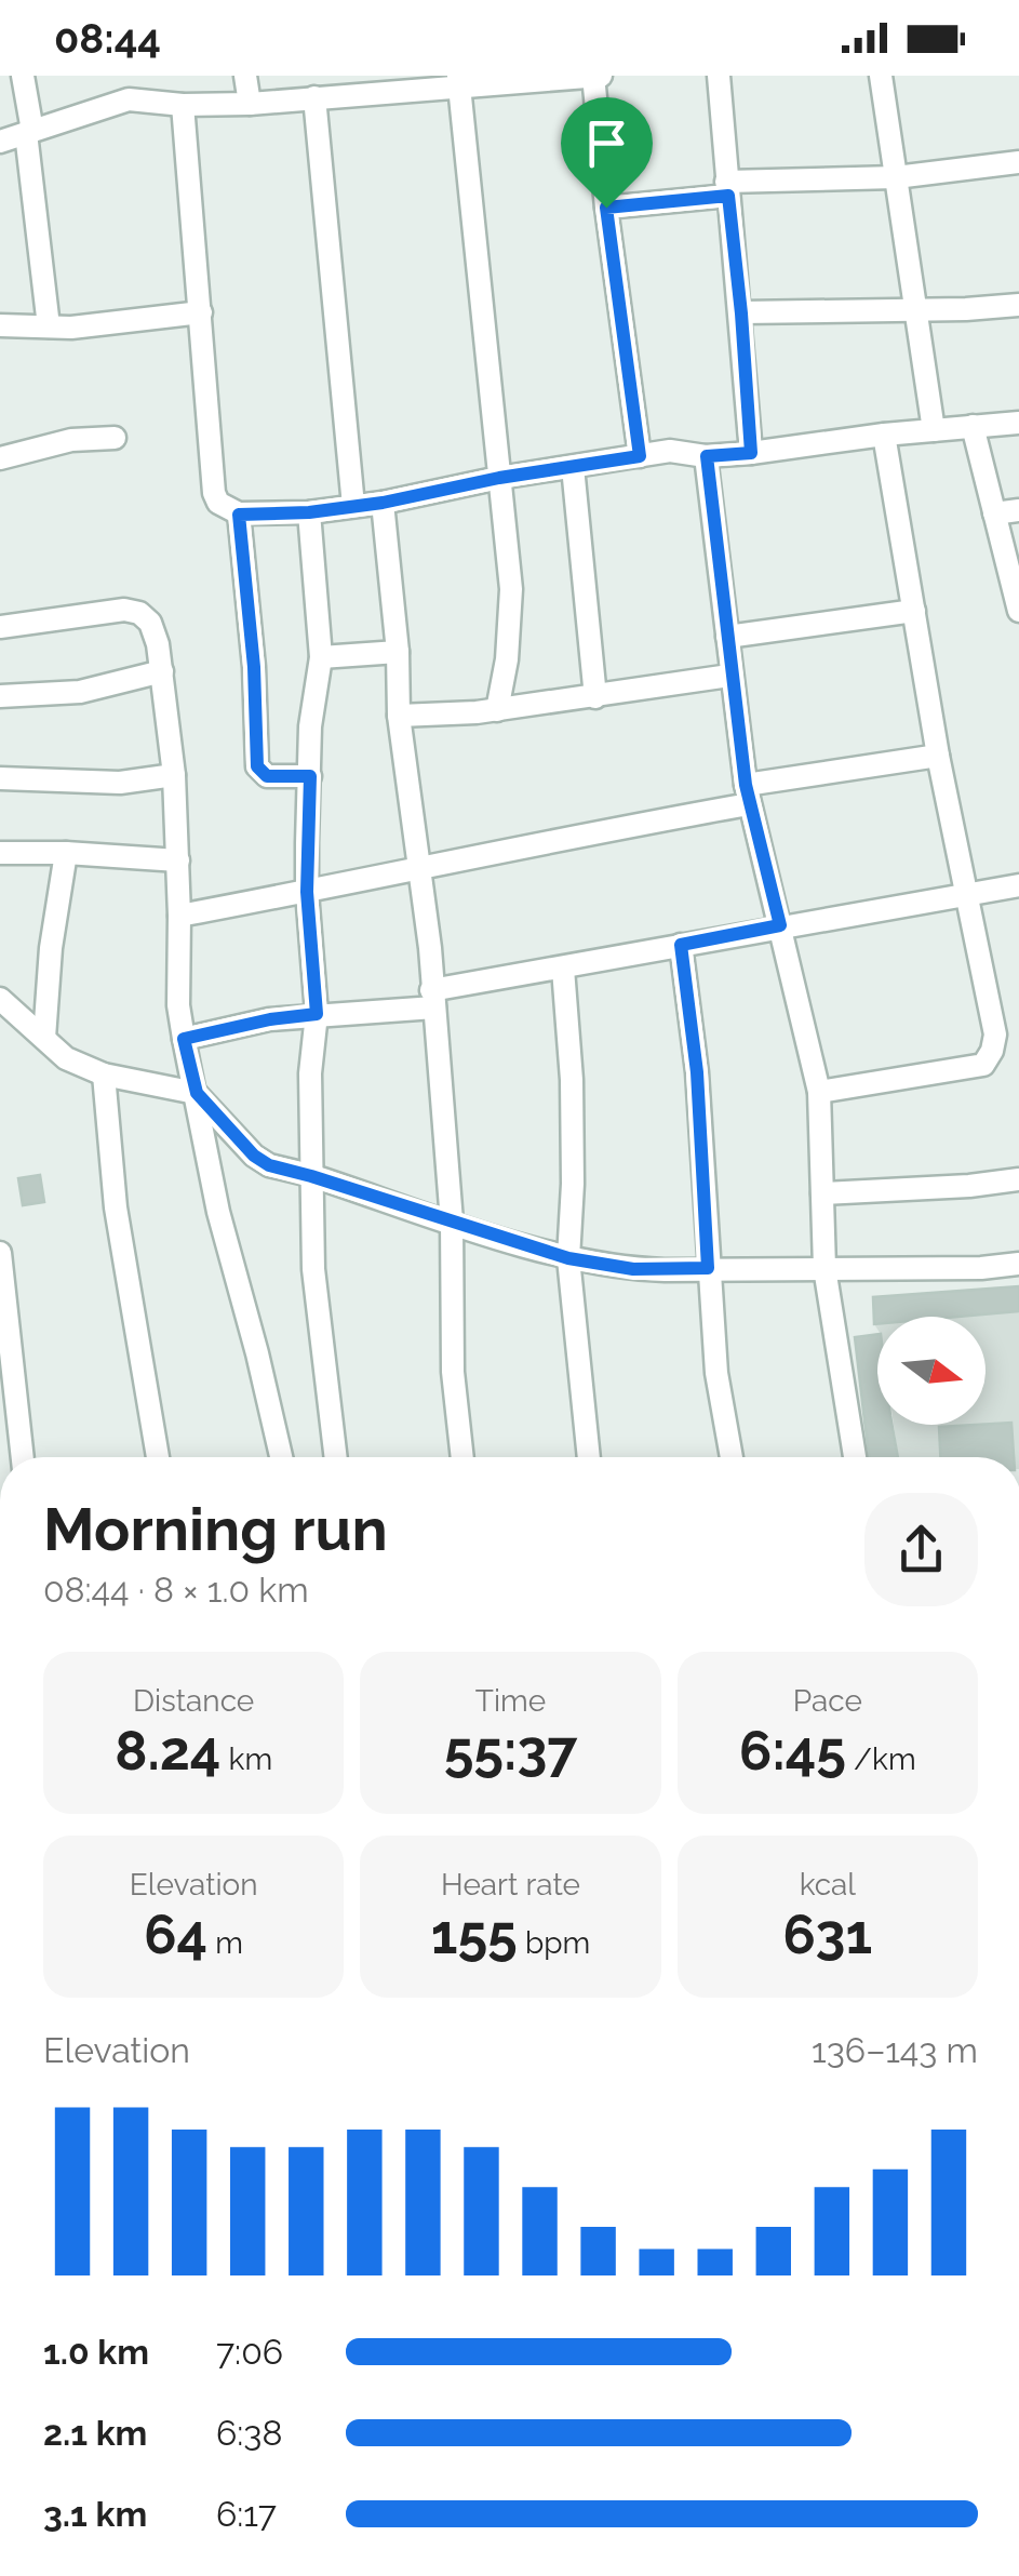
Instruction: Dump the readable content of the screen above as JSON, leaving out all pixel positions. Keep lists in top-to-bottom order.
{
  "north": "right",
  "page": {
    "status": "08:44",
    "heading": ["Morning run", "08:44 · 8 × 1.0 km"],
    "stats": [
      ["Distance", "8.24 km"],
      ["Time", "55:37"],
      ["Pace", "6:45 /km"],
      ["Elevation", "64 m"],
      ["Heart rate", "155 bpm"],
      ["kcal", "631"]
    ],
    "chart": ["Elevation", "136–143 m"],
    "list": [
      {
        "name": "1.0 km",
        "note": "7:06"
      },
      {
        "name": "2.1 km",
        "note": "6:38"
      },
      {
        "name": "3.1 km",
        "note": "6:17"
      }
    ]
  }
}
